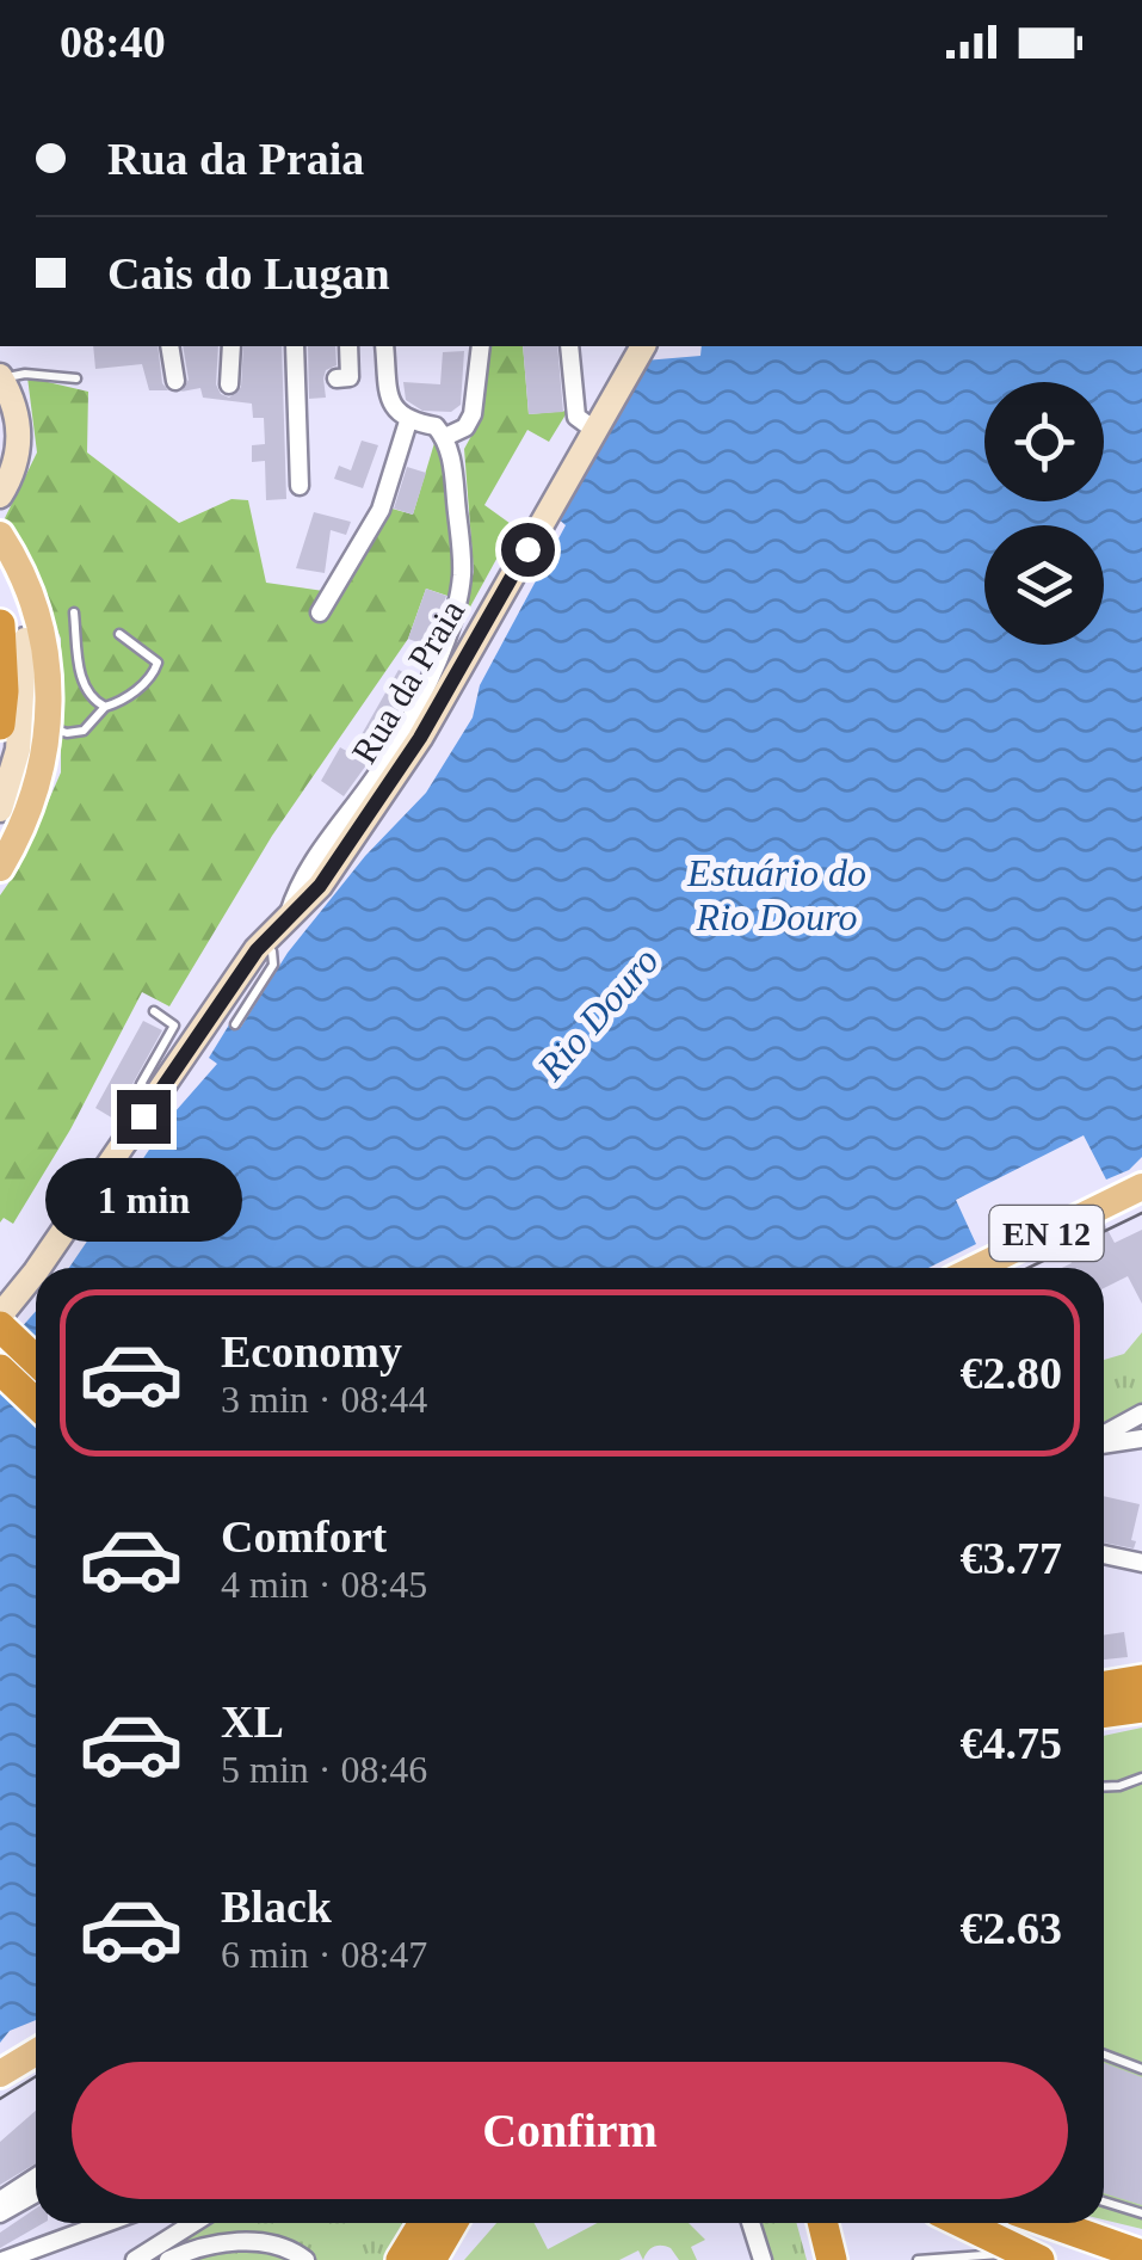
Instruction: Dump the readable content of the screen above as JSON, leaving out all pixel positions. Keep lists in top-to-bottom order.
{
  "streets": {
    "main road": ["Rua da Praia", "EN 12"]
  },
  "water": ["Estuário do Rio Douro", "Rio Douro"],
  "page": {
    "status": "08:40",
    "banner": ["Rua da Praia", "Cais do Lugan"],
    "bubble": "1 min",
    "list": [
      {
        "name": "Economy",
        "note": "3 min · 08:44",
        "value": "€2.80"
      },
      {
        "name": "Comfort",
        "note": "4 min · 08:45",
        "value": "€3.77"
      },
      {
        "name": "XL",
        "note": "5 min · 08:46",
        "value": "€4.75"
      },
      {
        "name": "Black",
        "note": "6 min · 08:47",
        "value": "€2.63"
      }
    ],
    "buttons": "Confirm"
  }
}
